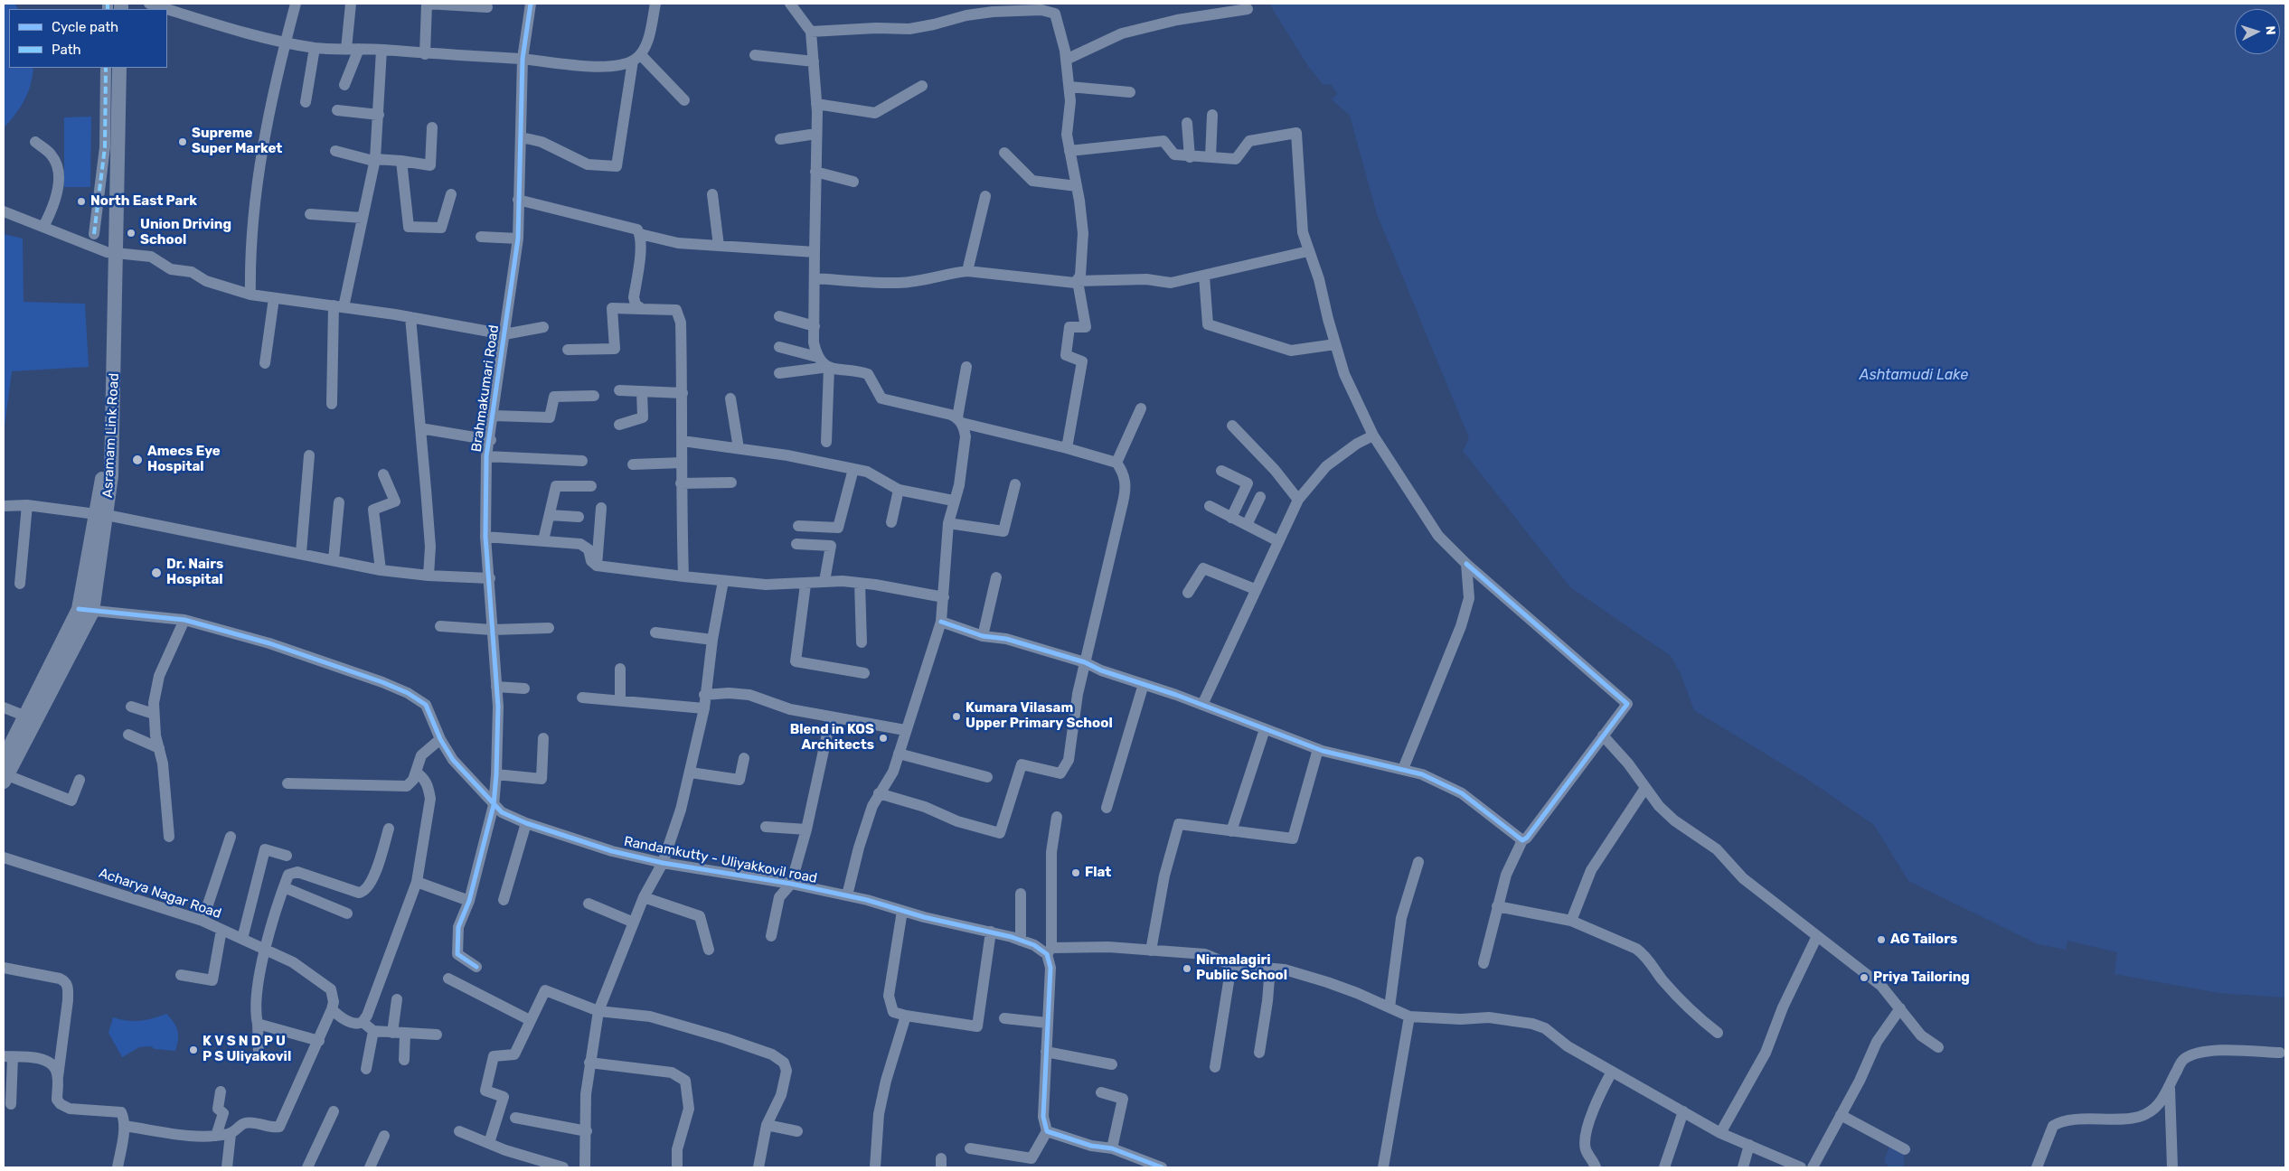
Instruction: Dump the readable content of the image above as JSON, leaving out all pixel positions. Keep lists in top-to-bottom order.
{
  "streets": {
    "main road": ["Asramam Link Road"],
    "street": ["Brahmakumari Road", "Randamkutty - Uliyakkovil road", "Acharya Nagar Road"]
  },
  "crossings": [
    ["Brahmakumari Road", "Randamkutty - Uliyakkovil road"],
    ["Asramam Link Road", "Randamkutty - Uliyakkovil road"]
  ],
  "water": ["Ashtamudi Lake"],
  "places": [
    "Supreme Super Market",
    "North East Park",
    "Union Driving School",
    "Amecs Eye Hospital",
    "Dr. Nairs Hospital",
    "Kumara Vilasam Upper Primary School",
    "Blend in KOS Architects",
    "Flat",
    "AG Tailors",
    "Nirmalagiri Public School",
    "Priya Tailoring",
    "K V S N D P U P S Uliyakovil"
  ],
  "legend": ["Cycle path", "Path"],
  "north": "right"
}
